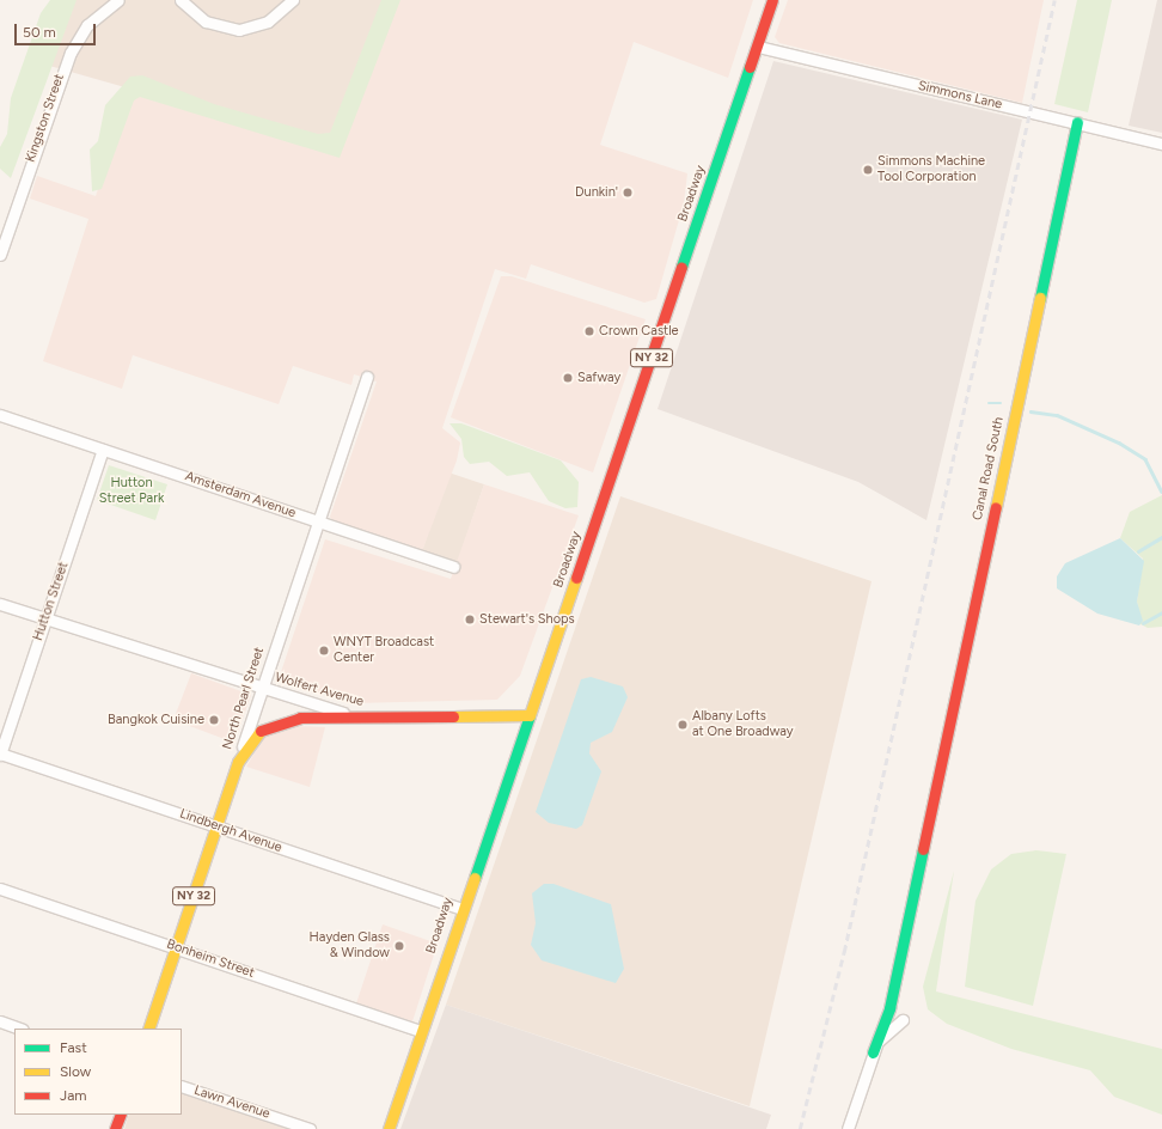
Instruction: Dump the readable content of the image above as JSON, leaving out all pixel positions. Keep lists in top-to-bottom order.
{
  "streets": {
    "street": [
      "Simmons Lane",
      "Kingston Street",
      "Broadway",
      "NY 32",
      "Canal Road South",
      "Amsterdam Avenue",
      "Hutton Street",
      "Wolfert Avenue",
      "North Pearl Street",
      "Lindbergh Avenue",
      "Bonheim Street",
      "Lawn Avenue"
    ]
  },
  "crossings": [
    ["Simmons Lane", "Broadway"],
    ["Simmons Lane", "Canal Road South"],
    ["Broadway", "Wolfert Avenue"],
    ["Broadway", "Lindbergh Avenue"],
    ["Broadway", "Bonheim Street"],
    ["NY 32", "Wolfert Avenue"],
    ["NY 32", "North Pearl Street"],
    ["Amsterdam Avenue", "Hutton Street"],
    ["Amsterdam Avenue", "North Pearl Street"],
    ["Hutton Street", "Wolfert Avenue"],
    ["Hutton Street", "Lindbergh Avenue"],
    ["Wolfert Avenue", "North Pearl Street"],
    ["North Pearl Street", "Lindbergh Avenue"],
    ["North Pearl Street", "Bonheim Street"]
  ],
  "parks": ["Hutton Street Park"],
  "places": [
    "Simmons Machine Tool Corporation",
    "Dunkin'",
    "Crown Castle",
    "Safway",
    "Stewart's Shops",
    "WNYT Broadcast Center",
    "Bangkok Cuisine",
    "Albany Lofts at One Broadway",
    "Hayden Glass & Window"
  ],
  "legend": ["Fast", "Slow", "Jam"],
  "scale_bar": "50 m"
}
